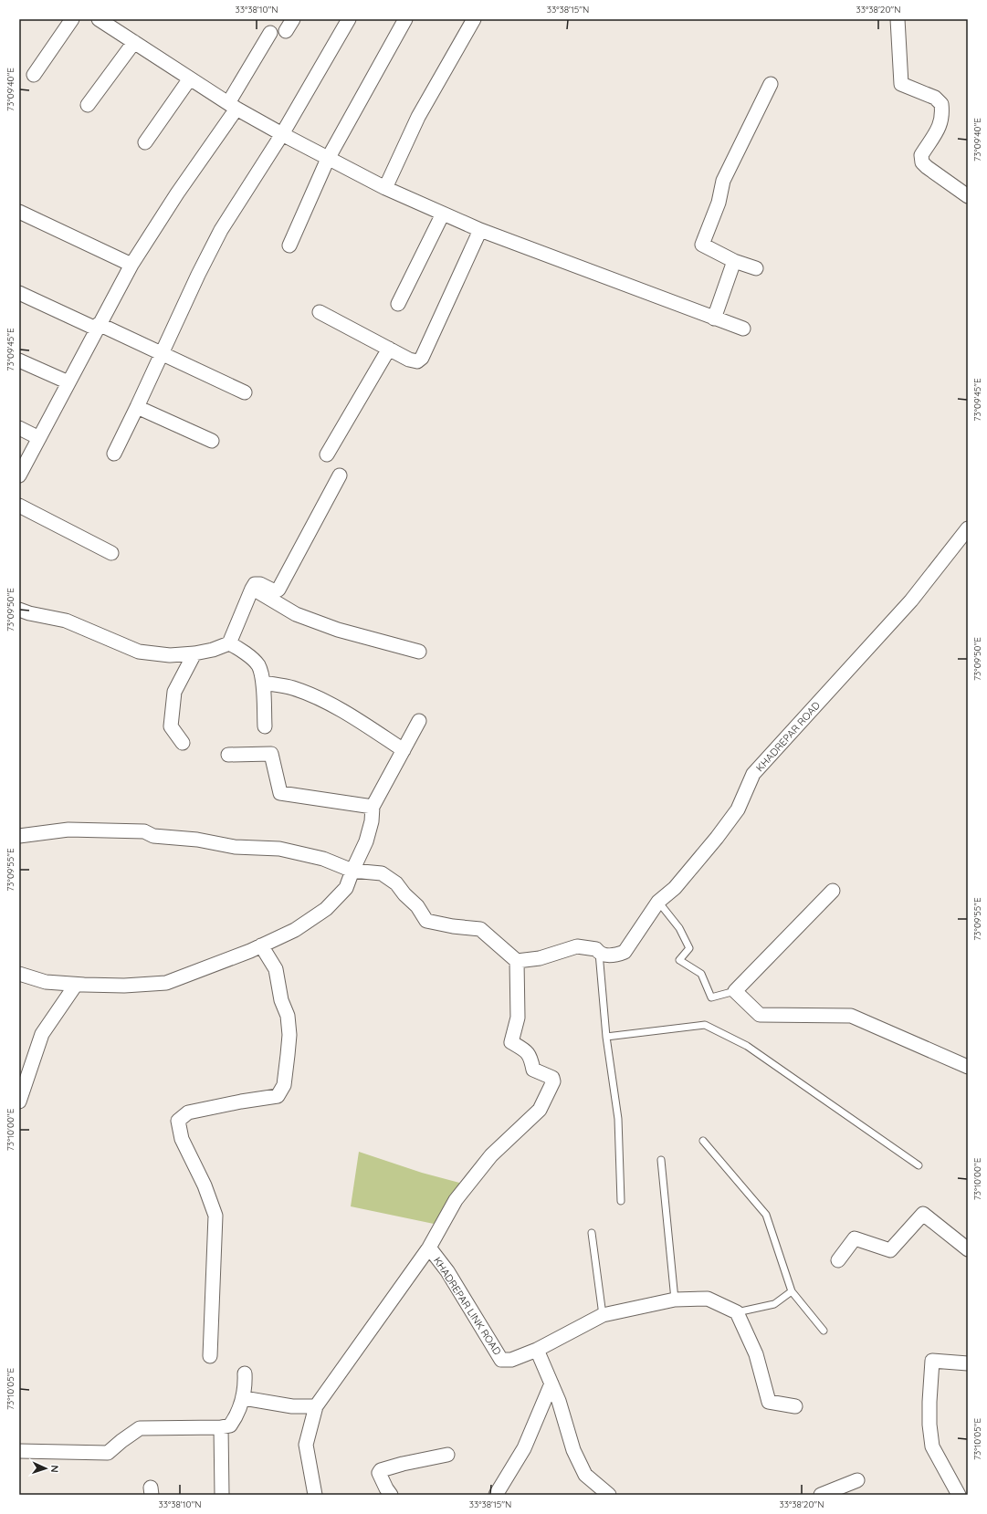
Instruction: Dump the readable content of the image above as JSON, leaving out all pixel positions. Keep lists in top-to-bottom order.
{
  "streets": {
    "street": ["KHADREPAR ROAD", "KHADREPAR LINK ROAD"]
  },
  "north": "right",
  "coordinates": [
    "33°38'10\"N",
    "33°38'15\"N",
    "33°38'20\"N",
    "73°09'40\"E",
    "73°09'45\"E",
    "73°09'50\"E",
    "73°09'55\"E",
    "73°10'00\"E",
    "73°10'05\"E"
  ]
}
